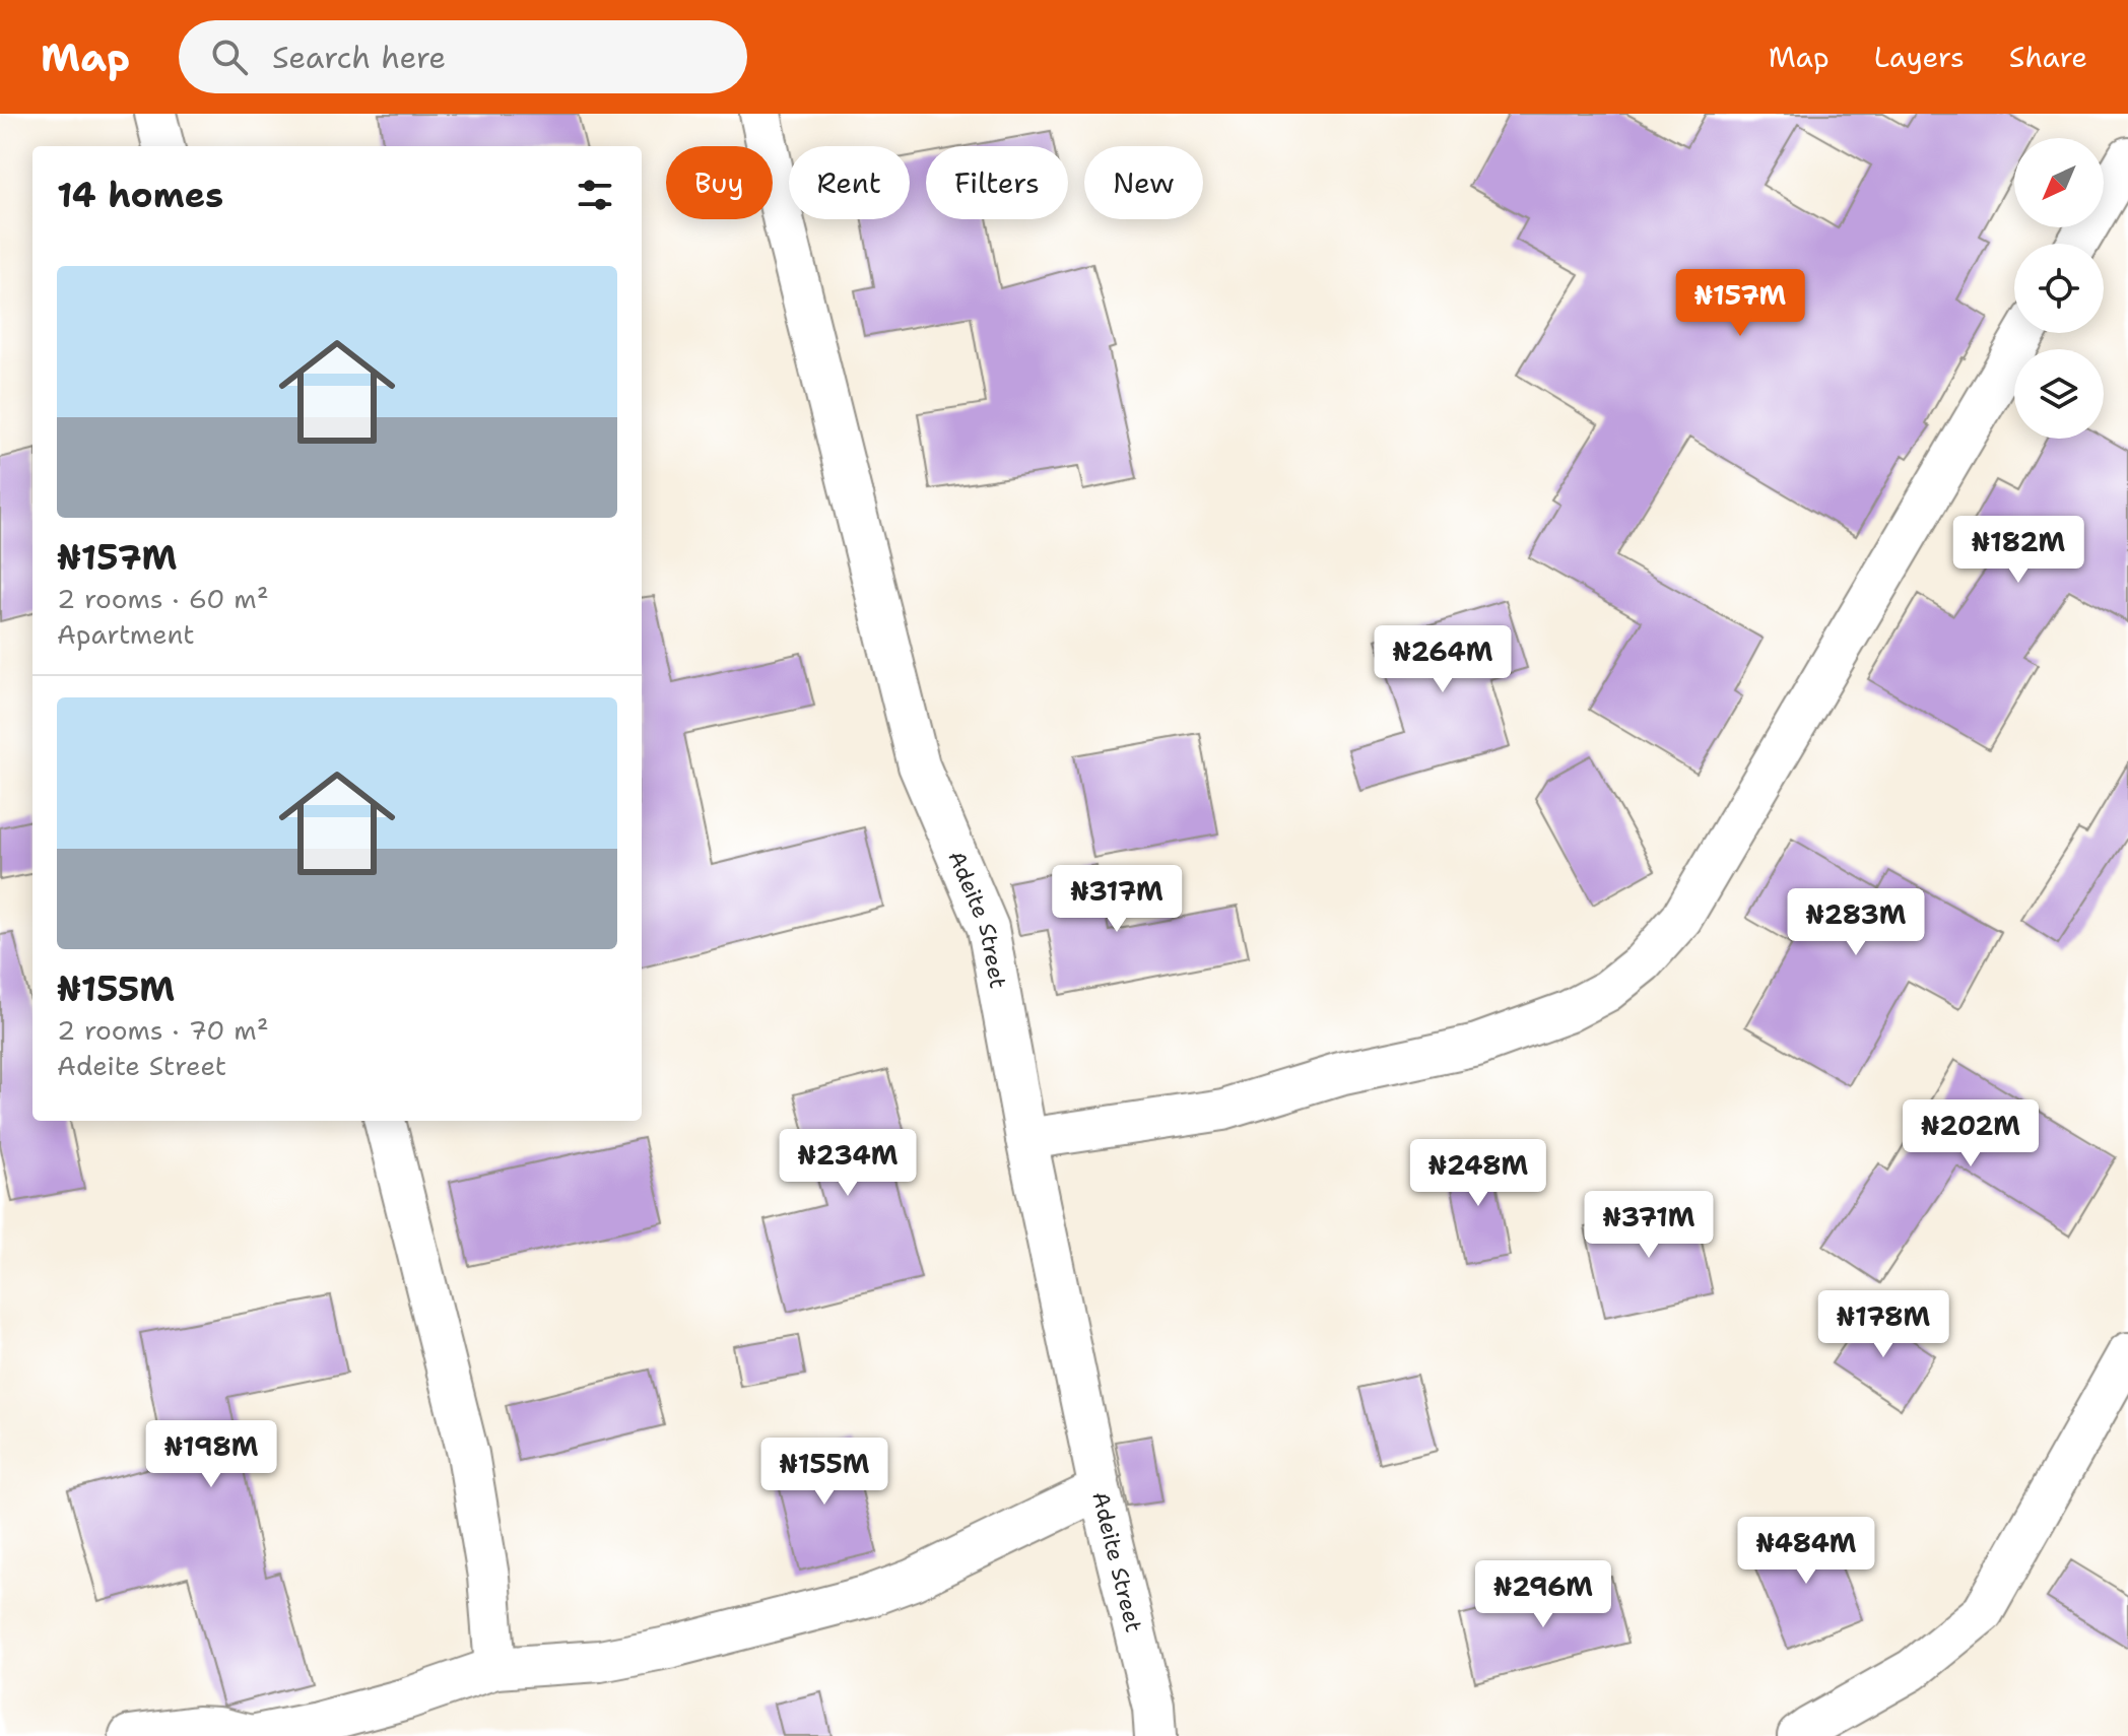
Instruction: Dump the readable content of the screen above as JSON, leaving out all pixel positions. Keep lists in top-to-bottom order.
{
  "streets": {
    "street": ["Adeite Street"]
  },
  "north": "bottom left",
  "page": {
    "header": "Map",
    "search": "Search here",
    "nav": ["Map", "Layers", "Share"],
    "chip": [
      "Buy",
      "Rent",
      "Filters",
      "New"
    ],
    "heading": "14 homes",
    "list": [
      {
        "name": "₦157M",
        "note": "2 rooms · 60 m² · Apartment"
      },
      {
        "name": "₦155M",
        "note": "2 rooms · 70 m² · Adeite Street"
      }
    ],
    "price": [
      "₦157M",
      "₦182M",
      "₦264M",
      "₦317M",
      "₦283M",
      "₦202M",
      "₦234M",
      "₦248M",
      "₦371M",
      "₦178M",
      "₦198M",
      "₦155M",
      "₦484M",
      "₦296M"
    ]
  }
}
